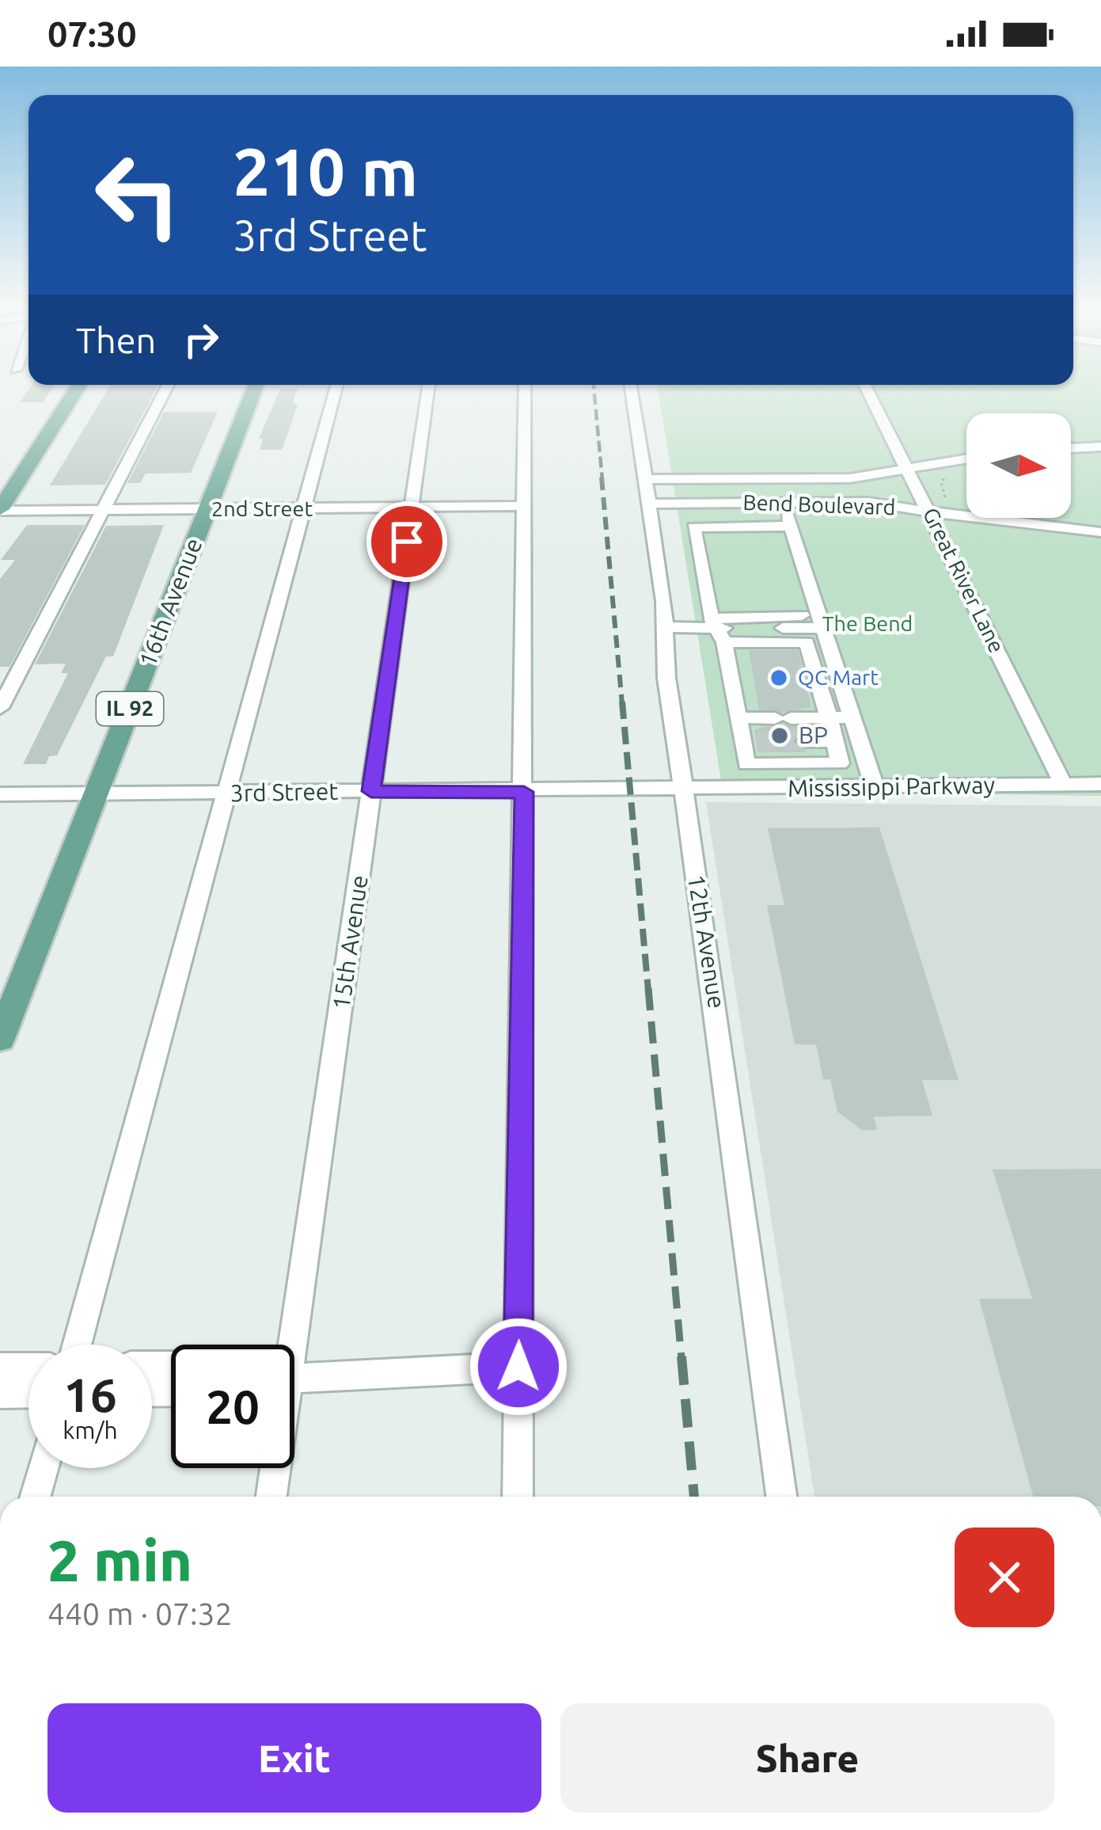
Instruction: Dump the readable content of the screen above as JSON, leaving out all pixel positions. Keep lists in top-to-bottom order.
{
  "streets": {
    "main road": ["16th Avenue", "IL 92"],
    "street": [
      "Bend Boulevard",
      "2nd Street",
      "Great River Lane",
      "Mississippi Parkway",
      "3rd Street",
      "12th Avenue",
      "15th Avenue"
    ]
  },
  "crossings": [
    ["Bend Boulevard", "Great River Lane"],
    ["Bend Boulevard", "12th Avenue"],
    ["2nd Street", "16th Avenue"],
    ["2nd Street", "15th Avenue"],
    ["Great River Lane", "Mississippi Parkway"],
    ["16th Avenue", "3rd Street"],
    ["Mississippi Parkway", "3rd Street"],
    ["Mississippi Parkway", "12th Avenue"],
    ["3rd Street", "12th Avenue"],
    ["3rd Street", "15th Avenue"]
  ],
  "parks": ["The Bend"],
  "places": ["QC Mart", "BP"],
  "north": "right",
  "page": {
    "status": "07:30",
    "turn": ["210 m", "3rd Street"],
    "then": "Then",
    "speed": "16 km/h",
    "limit": "20",
    "heading": ["2 min", "440 m · 07:32"],
    "buttons": ["Exit", "Share"]
  }
}
